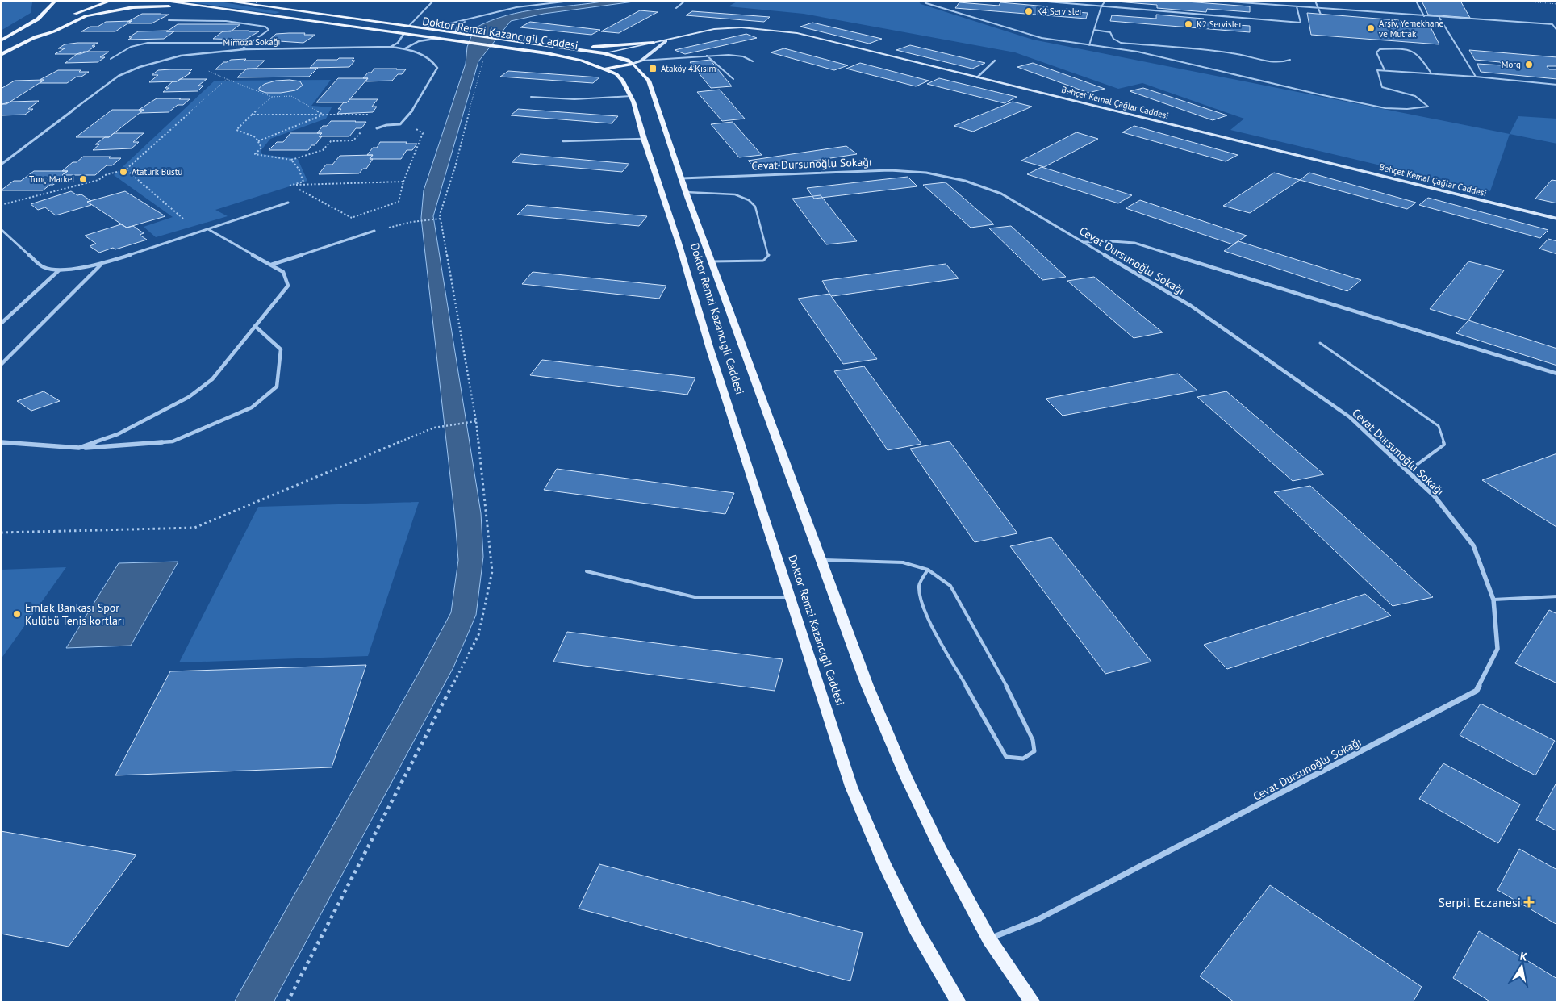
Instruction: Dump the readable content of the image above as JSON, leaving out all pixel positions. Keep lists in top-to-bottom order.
{
  "streets": {
    "main road": ["Doktor Remzi Kazancıgil Caddesi", "Behçet Kemal Çağlar Caddesi"],
    "street": ["Mimoza Sokağı", "Cevat Dursunoğlu Sokağı"]
  },
  "crossings": [
    ["Doktor Remzi Kazancıgil Caddesi", "Behçet Kemal Çağlar Caddesi"],
    ["Doktor Remzi Kazancıgil Caddesi", "Cevat Dursunoğlu Sokağı"]
  ],
  "places": {
    "other": [
      "K4 Servisler",
      "K2 Servisler",
      "Arşiv, Yemekhane ve Mutfak",
      "Morg",
      "Atatürk Büstü",
      "Tunç Market",
      "Emlak Bankası Spor Kulübü Tenis kortları"
    ],
    "transit": ["Ataköy 4.Kısım"],
    "health": ["Serpil Eczanesi"]
  },
  "north": "top"
}
